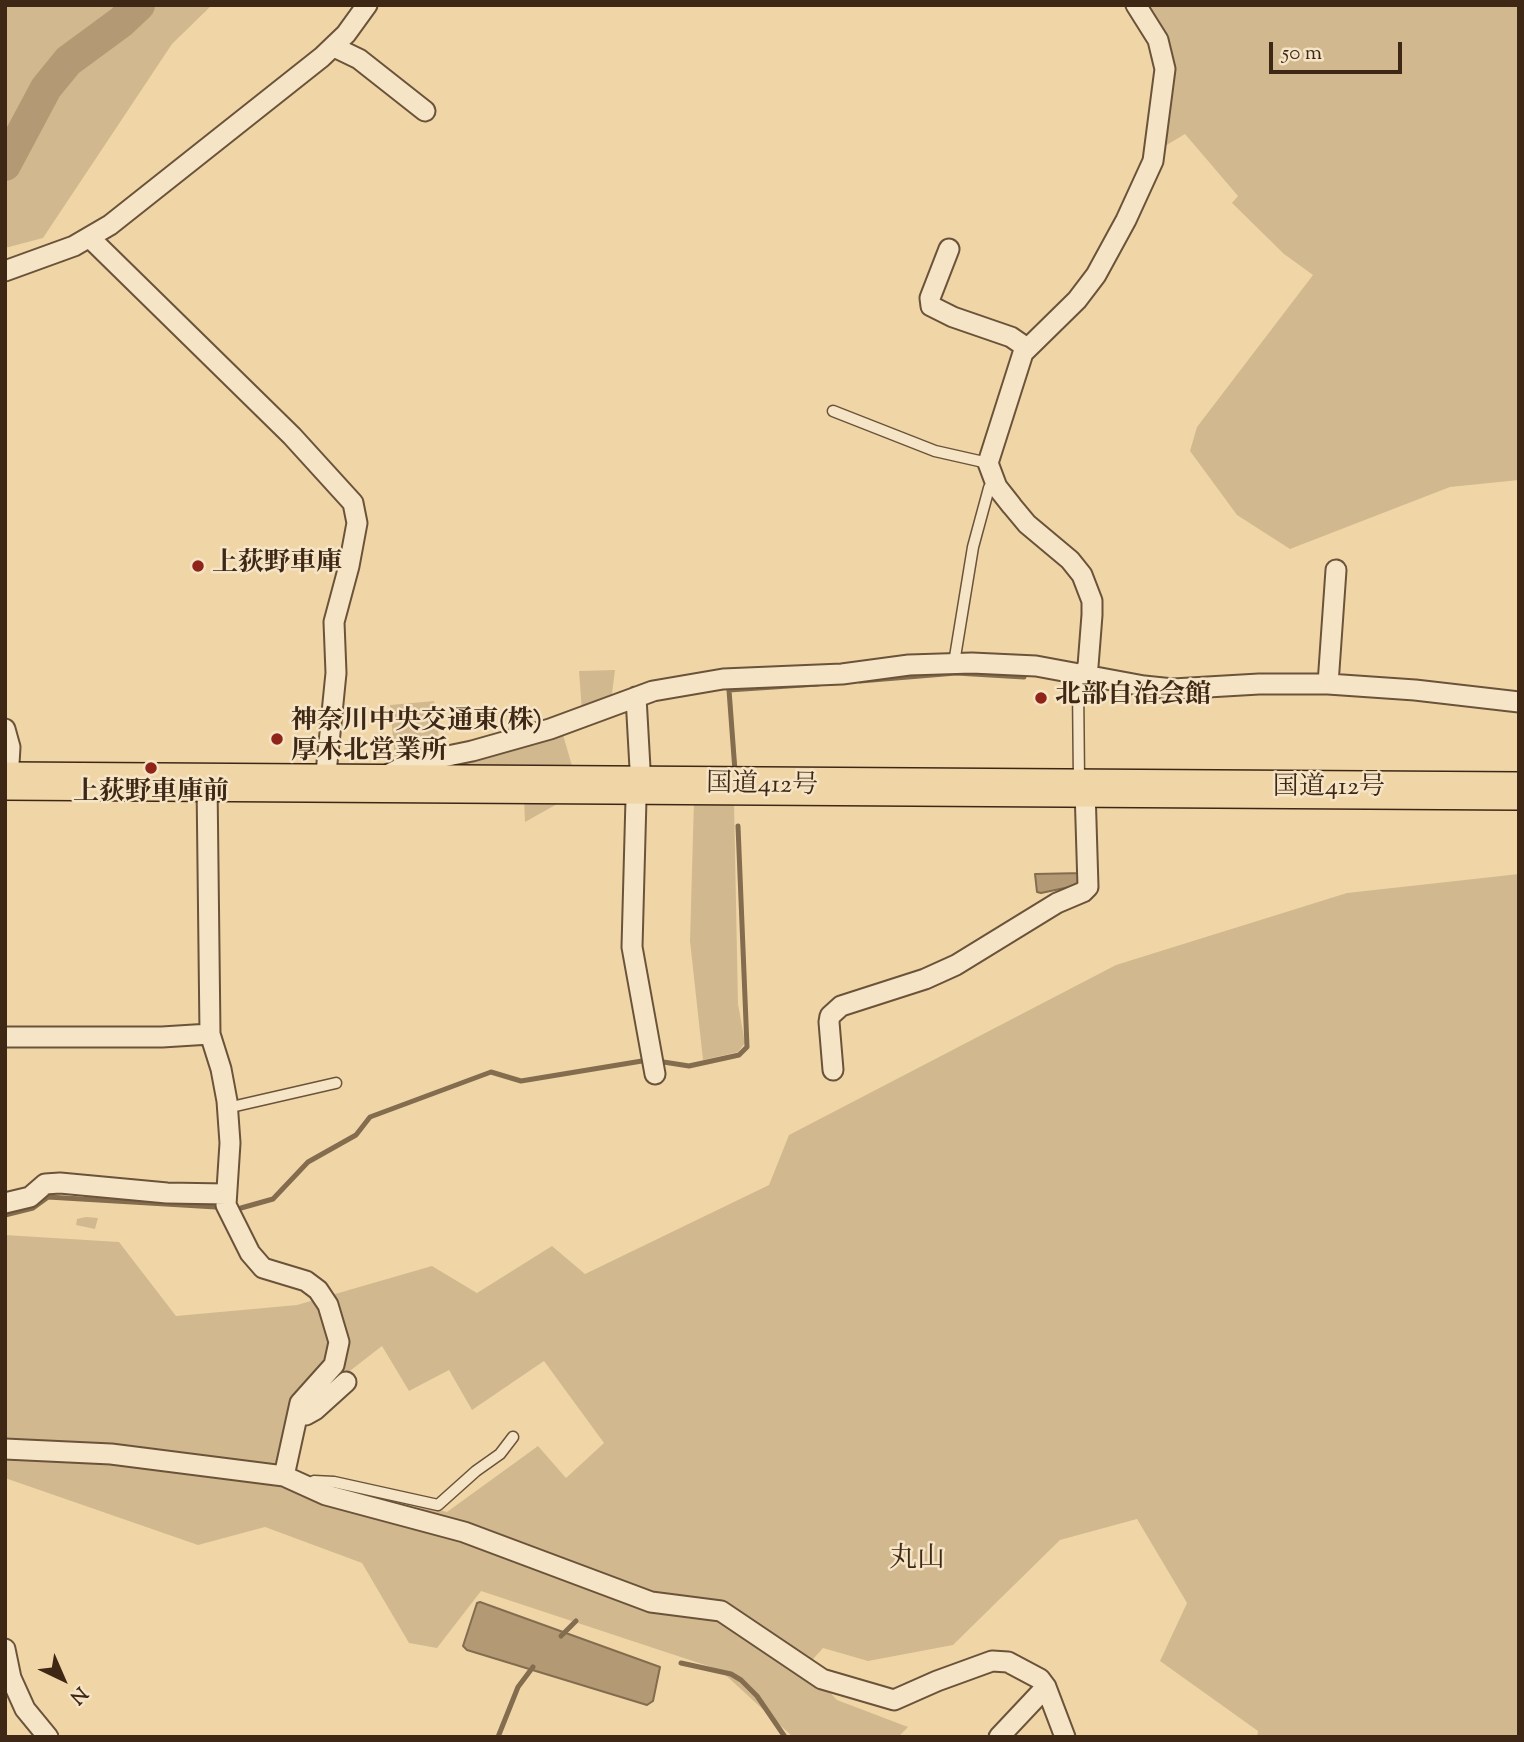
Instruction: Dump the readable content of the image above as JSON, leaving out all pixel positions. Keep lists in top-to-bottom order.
{
  "streets": {
    "highway": ["国道412号"]
  },
  "districts": ["丸山"],
  "places": [
    "上荻野車庫",
    "北部自治会館",
    "神奈川中央交通東(株) 厚木北営業所",
    "上荻野車庫前"
  ],
  "scale_bar": "50 m",
  "north": "bottom right"
}
